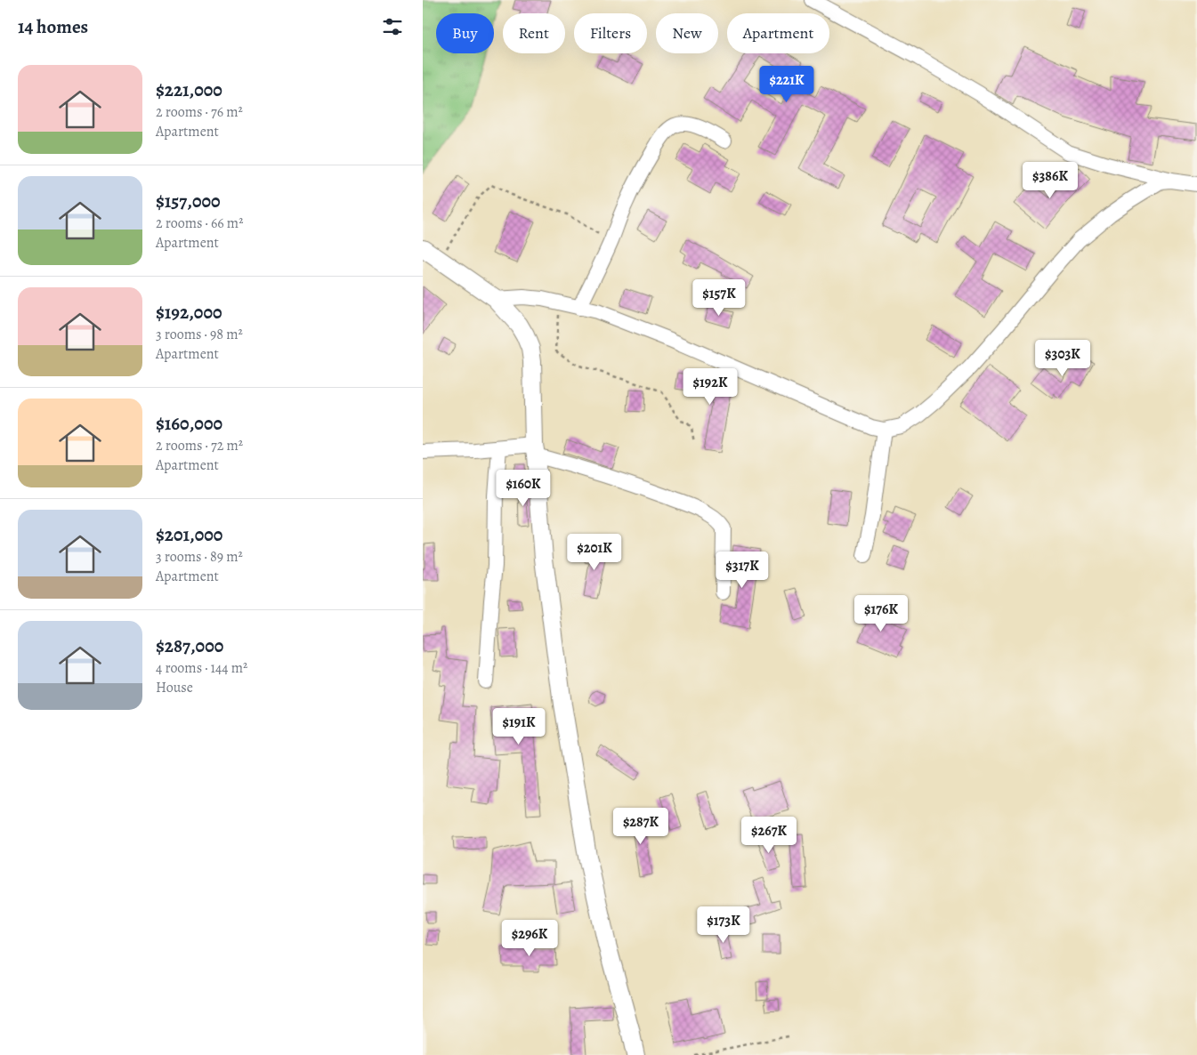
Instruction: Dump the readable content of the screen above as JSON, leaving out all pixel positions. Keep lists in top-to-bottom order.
{
  "page": {
    "heading": "14 homes",
    "chip": [
      "Buy",
      "Rent",
      "Filters",
      "New",
      "Apartment"
    ],
    "list": [
      {
        "name": "$221,000",
        "note": "2 rooms · 76 m² · Apartment"
      },
      {
        "name": "$157,000",
        "note": "2 rooms · 66 m² · Apartment"
      },
      {
        "name": "$192,000",
        "note": "3 rooms · 98 m² · Apartment"
      },
      {
        "name": "$160,000",
        "note": "2 rooms · 72 m² · Apartment"
      },
      {
        "name": "$201,000",
        "note": "3 rooms · 89 m² · Apartment"
      },
      {
        "name": "$287,000",
        "note": "4 rooms · 144 m² · House"
      }
    ],
    "price": [
      "$221K",
      "$386K",
      "$157K",
      "$303K",
      "$192K",
      "$160K",
      "$201K",
      "$317K",
      "$176K",
      "$191K",
      "$287K",
      "$267K",
      "$173K",
      "$296K"
    ]
  }
}
